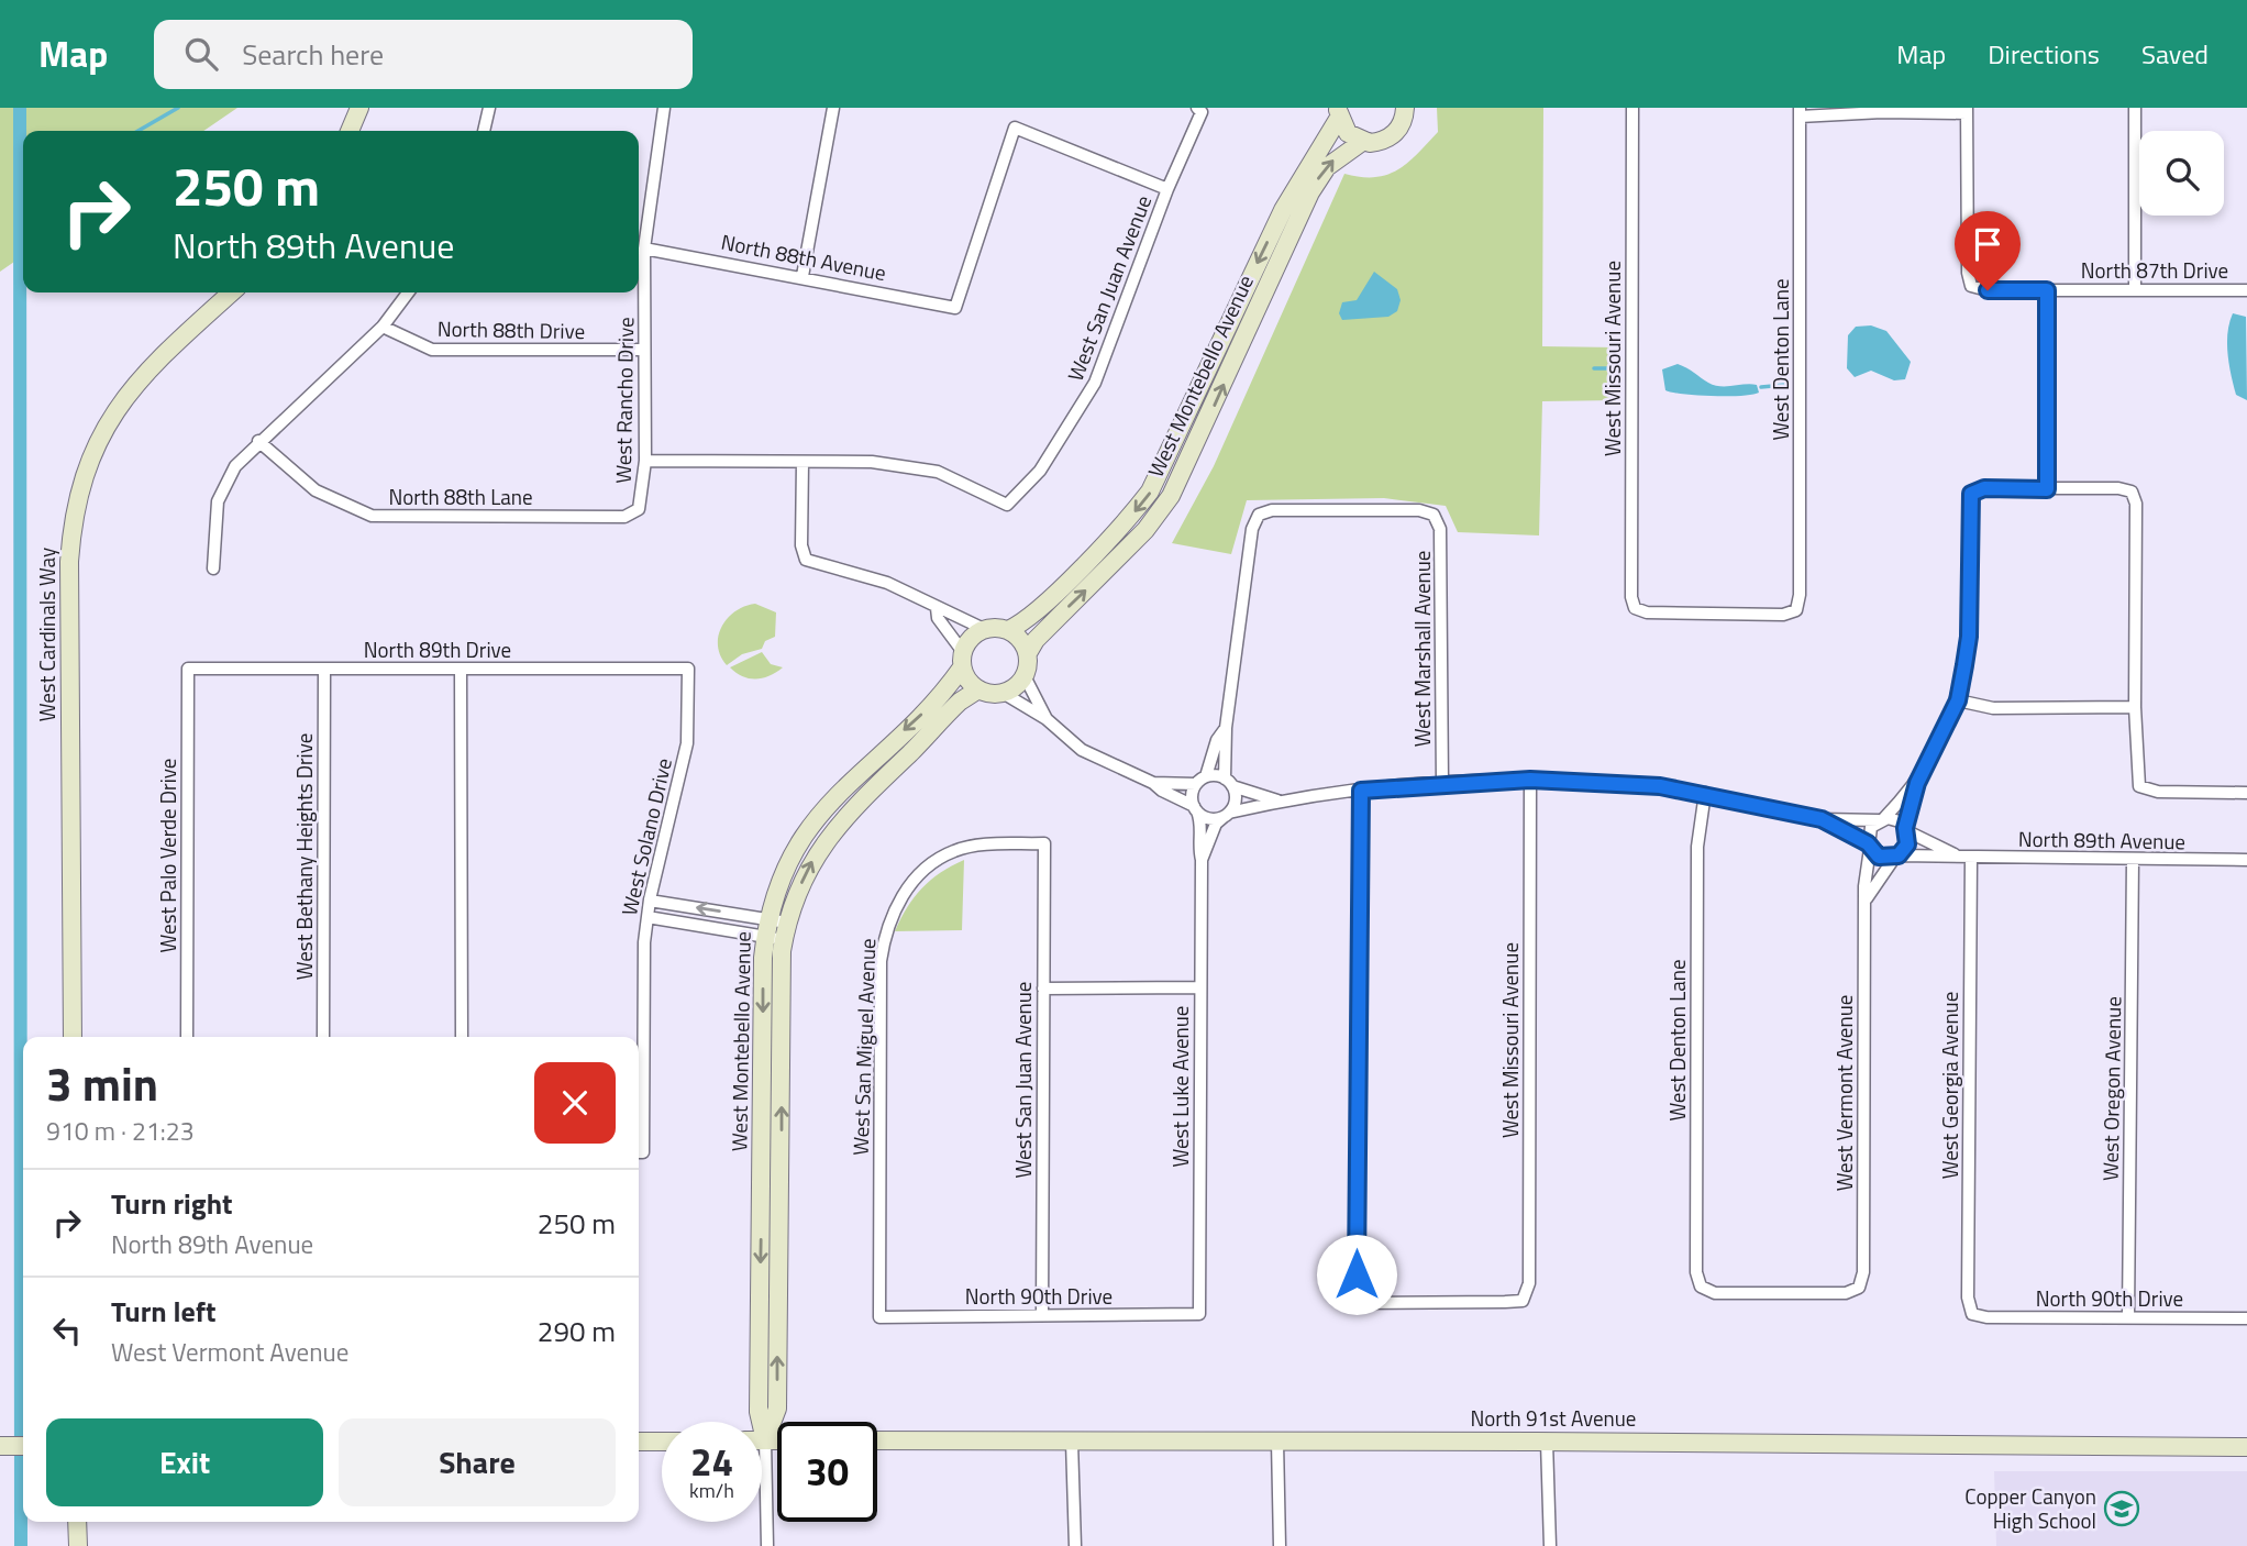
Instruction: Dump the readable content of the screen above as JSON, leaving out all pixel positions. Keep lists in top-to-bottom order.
{
  "streets": {
    "street": [
      "North 88th Avenue",
      "North 87th Drive",
      "West San Juan Avenue",
      "North 88th Drive",
      "West Missouri Avenue",
      "West Denton Lane",
      "West Montebello Avenue",
      "West Rancho Drive",
      "North 88th Lane",
      "West Cardinals Way",
      "West Marshall Avenue",
      "North 89th Drive",
      "West Solano Drive",
      "North 89th Avenue",
      "West Palo Verde Drive",
      "West Bethany Heights Drive",
      "West San Miguel Avenue",
      "West Georgia Avenue",
      "West Luke Avenue",
      "West Oregon Avenue",
      "West Vermont Avenue",
      "North 90th Drive",
      "North 91st Avenue"
    ]
  },
  "crossings": [
    ["North 88th Avenue", "West San Juan Avenue"],
    ["North 88th Avenue", "West Rancho Drive"],
    ["West San Juan Avenue", "West San Miguel Avenue"],
    ["West San Juan Avenue", "North 90th Drive"],
    ["North 88th Drive", "West Rancho Drive"],
    ["West Missouri Avenue", "West Denton Lane"],
    ["West Denton Lane", "West Vermont Avenue"],
    ["West Rancho Drive", "North 88th Lane"],
    ["North 89th Drive", "West Solano Drive"],
    ["North 89th Drive", "West Palo Verde Drive"],
    ["North 89th Drive", "West Bethany Heights Drive"],
    ["North 89th Avenue", "West Georgia Avenue"],
    ["North 89th Avenue", "West Oregon Avenue"],
    ["North 89th Avenue", "West Vermont Avenue"],
    ["West San Miguel Avenue", "North 90th Drive"],
    ["West Georgia Avenue", "North 90th Drive"],
    ["West Luke Avenue", "North 90th Drive"],
    ["West Oregon Avenue", "North 90th Drive"]
  ],
  "places": {
    "school or university": ["Copper Canyon High School"]
  },
  "page": {
    "header": "Map",
    "search": "Search here",
    "nav": ["Map", "Directions", "Saved"],
    "turn": ["250 m", "North 89th Avenue"],
    "heading": ["3 min", "910 m · 21:23"],
    "list": [
      {
        "name": "Turn right",
        "note": "North 89th Avenue",
        "value": "250 m"
      },
      {
        "name": "Turn left",
        "note": "West Vermont Avenue",
        "value": "290 m"
      }
    ],
    "buttons": ["Exit", "Share"],
    "speed": "24 km/h",
    "limit": "30"
  }
}
